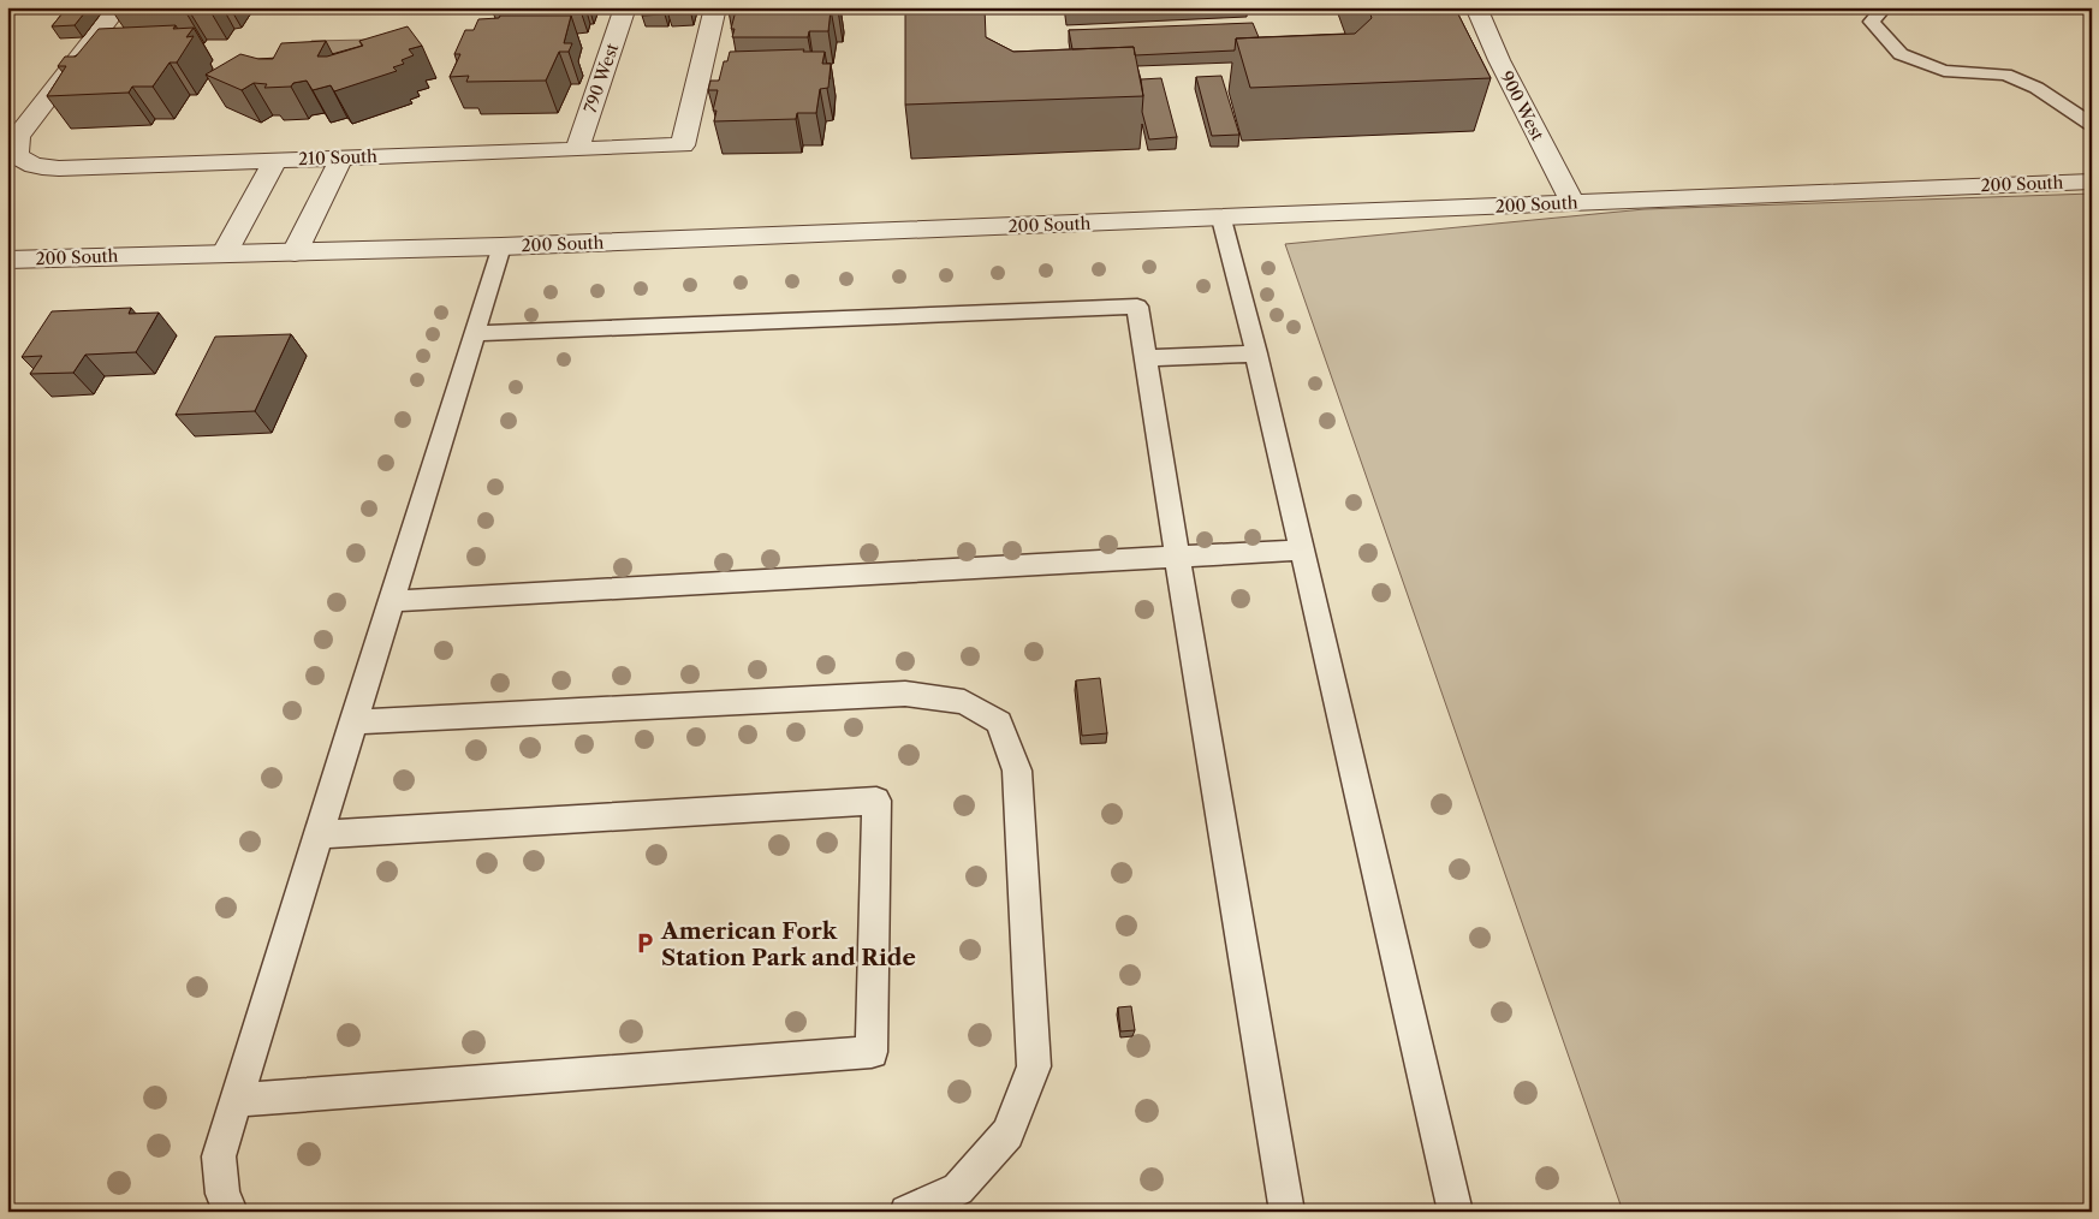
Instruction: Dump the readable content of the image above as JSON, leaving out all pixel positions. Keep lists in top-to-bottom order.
{
  "streets": {
    "street": [
      "790 West",
      "900 West",
      "210 South",
      "200 South"
    ]
  },
  "crossings": [
    ["790 West", "210 South"],
    ["900 West", "200 South"]
  ],
  "places": {
    "parking": ["American Fork Station Park and Ride"]
  }
}
